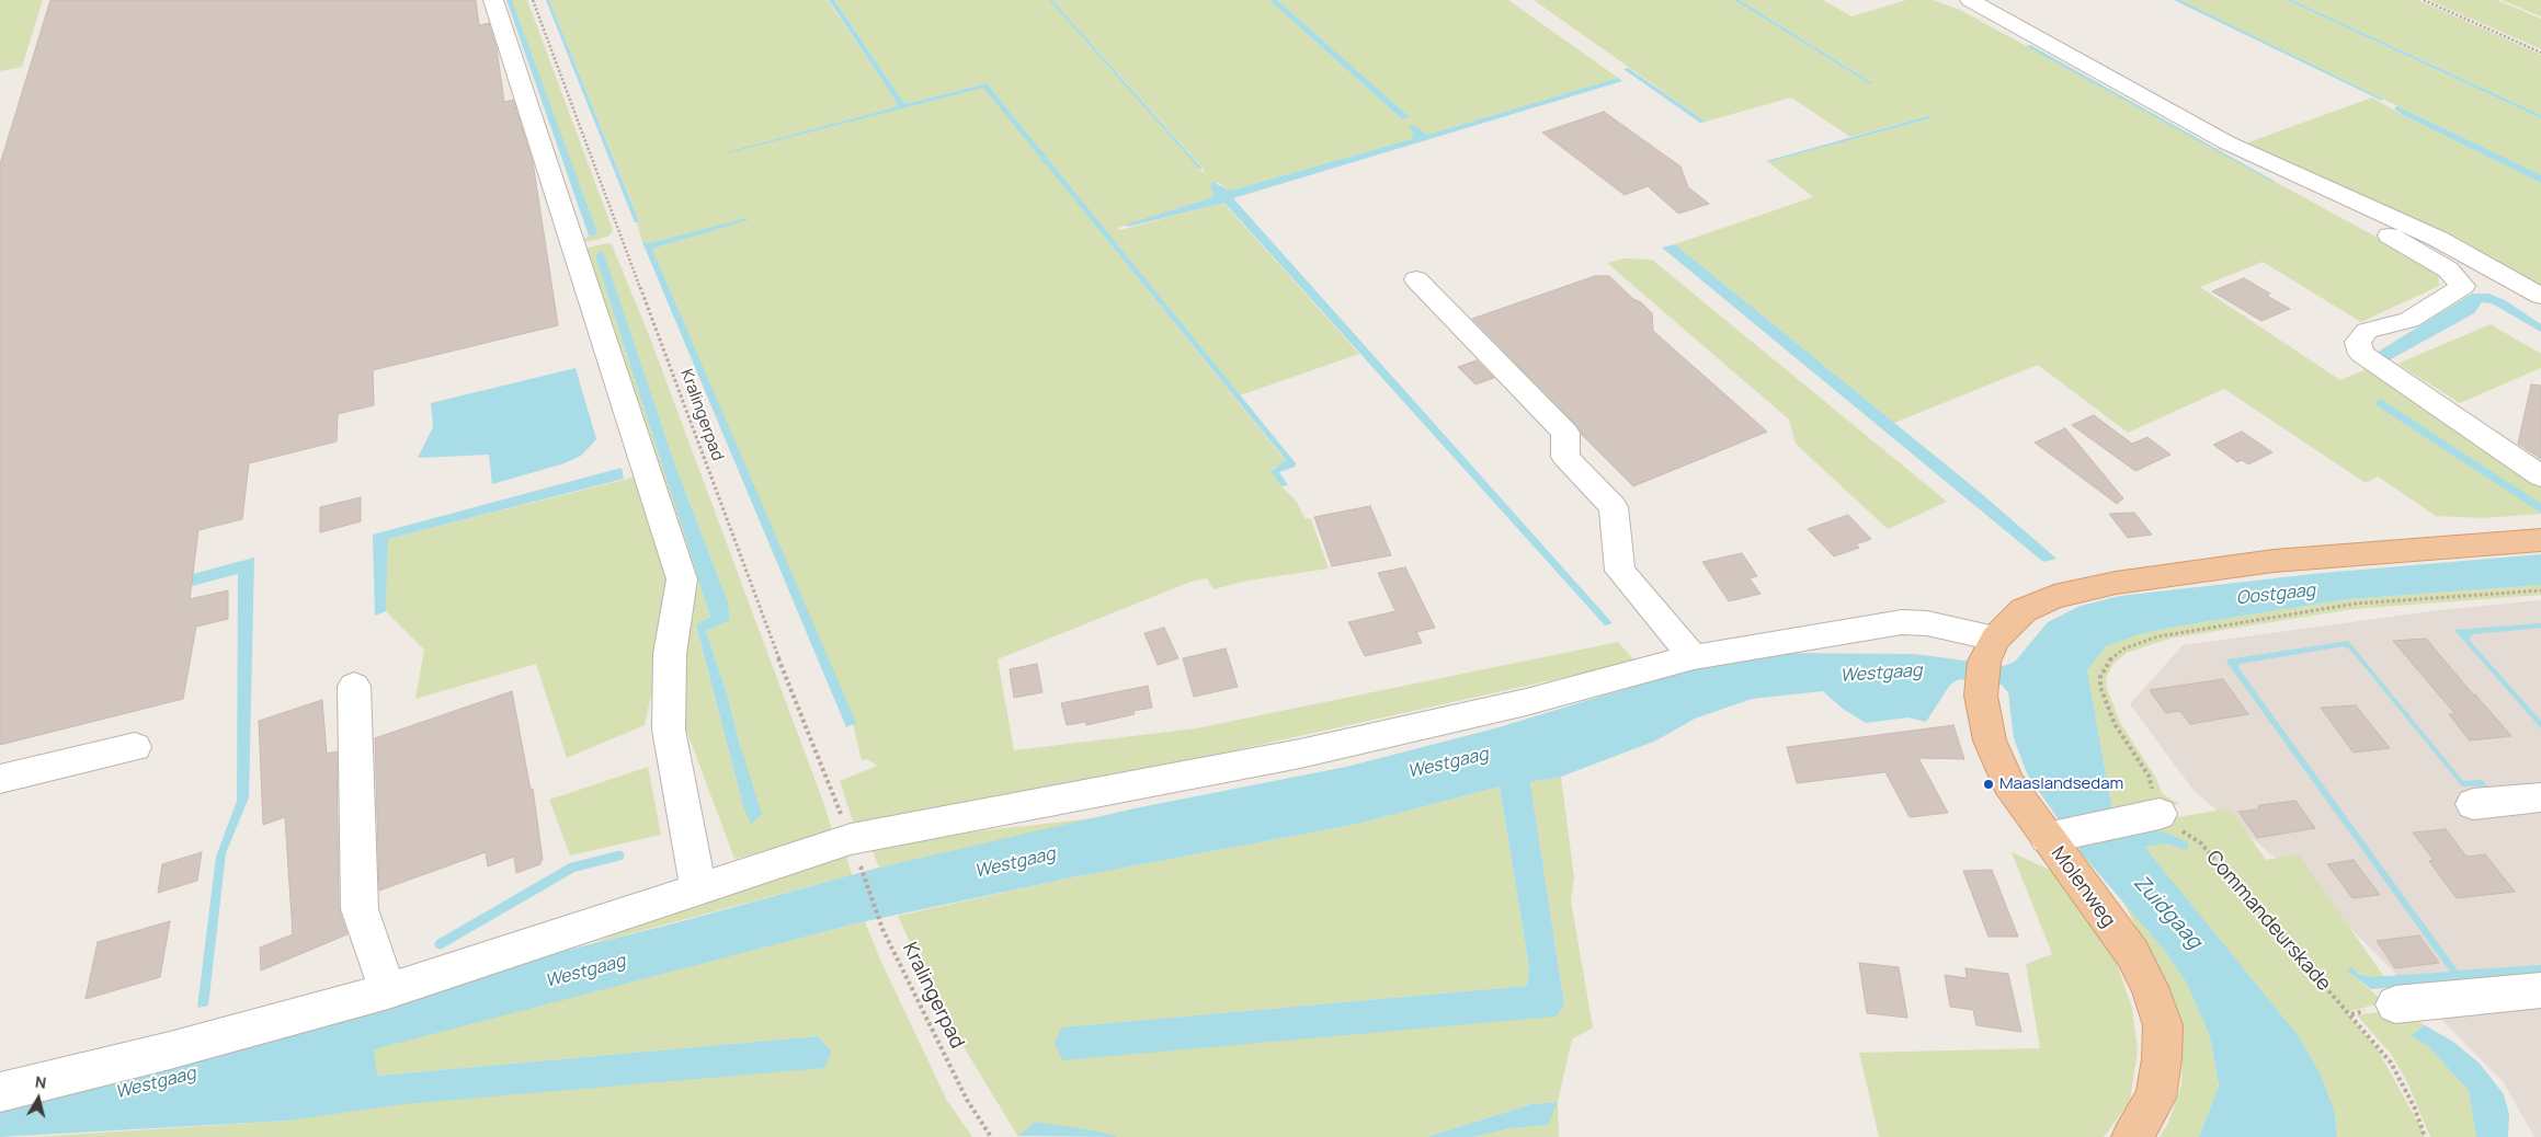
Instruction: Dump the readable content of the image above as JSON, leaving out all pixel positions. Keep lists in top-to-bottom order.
{
  "streets": {
    "main road": ["Molenweg"],
    "path": ["Kralingerpad", "Commandeurskade"]
  },
  "water": ["Oostgaag", "Westgaag", "Zuidgaag"],
  "places": ["Maaslandsedam"],
  "north": "top"
}
